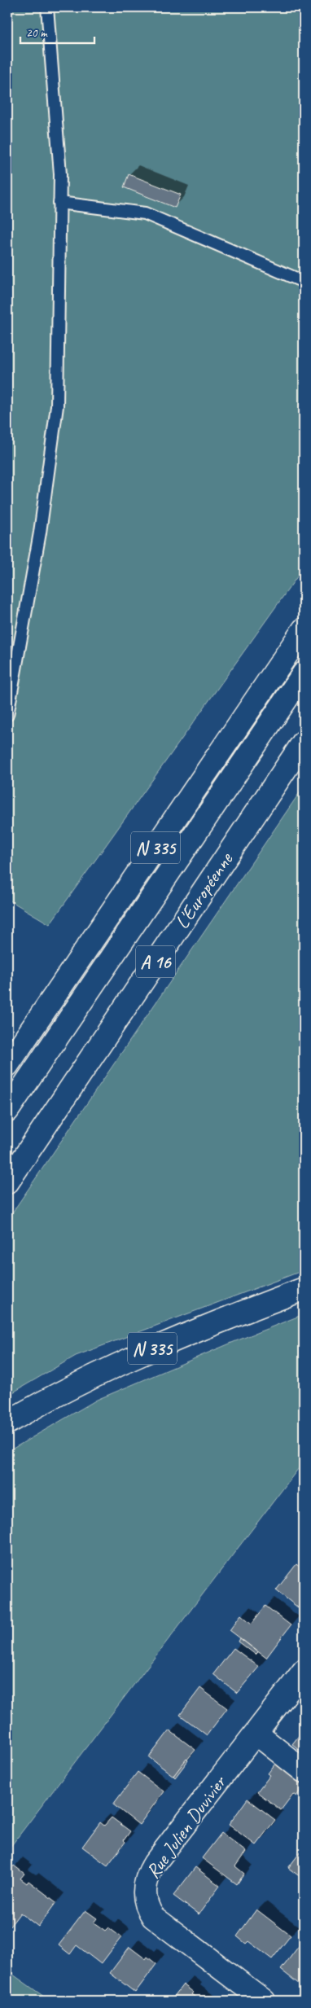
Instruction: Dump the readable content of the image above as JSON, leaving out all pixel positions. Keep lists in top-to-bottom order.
{
  "streets": {
    "main road": [
      "N 335",
      "L'Européenne",
      "A 16",
      "Rue Julien Duvivier"
    ]
  },
  "scale_bar": "20 m"
}
